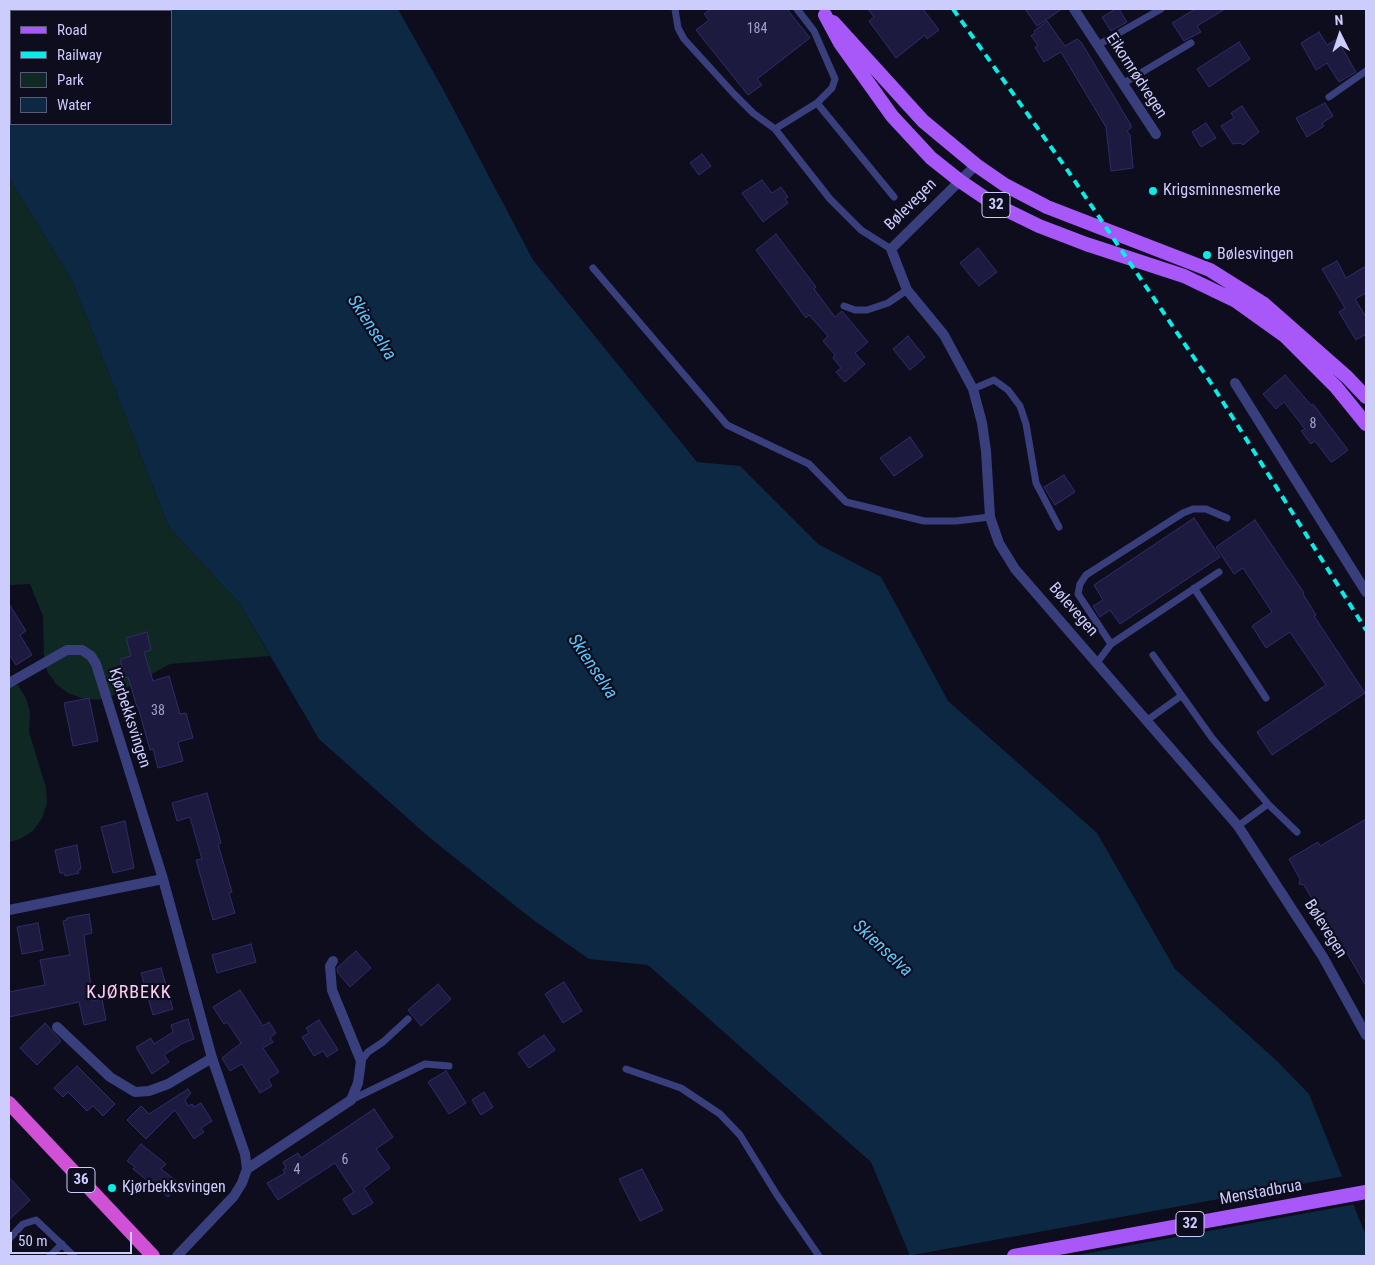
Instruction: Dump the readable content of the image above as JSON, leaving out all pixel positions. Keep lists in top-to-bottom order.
{
  "streets": {
    "highway": ["36"],
    "main road": ["Bølevegen", "32", "Menstadbrua"],
    "street": ["Eikornrødvegen", "Kjørbekksvingen"]
  },
  "districts": ["KJØRBEKK"],
  "water": ["Skienselva"],
  "places": ["Krigsminnesmerke", "Bølesvingen", "Kjørbekksvingen"],
  "house_numbers": [
    "184",
    "8",
    "38",
    "6",
    "4"
  ],
  "legend": [
    "Road",
    "Railway",
    "Park",
    "Water"
  ],
  "scale_bar": "50 m",
  "north": "top"
}
